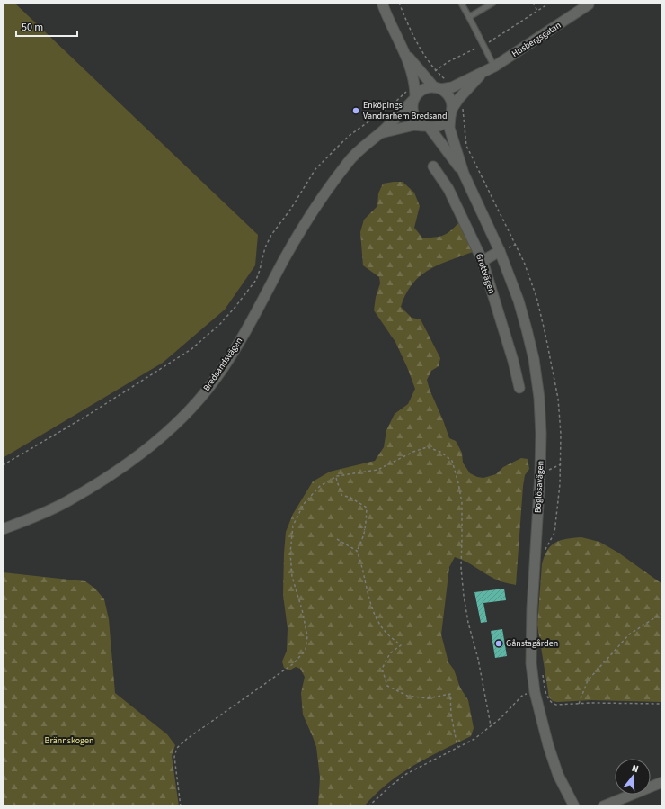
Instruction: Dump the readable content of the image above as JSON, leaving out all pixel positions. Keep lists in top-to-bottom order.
{
  "streets": {
    "street": [
      "Husbergsgatan",
      "Grottvägen",
      "Bredsandsvägen",
      "Boglösavägen"
    ]
  },
  "crossings": [
    ["Husbergsgatan", "Bredsandsvägen"],
    ["Husbergsgatan", "Boglösavägen"],
    ["Bredsandsvägen", "Boglösavägen"]
  ],
  "parks": ["Brännskogen"],
  "places": ["Enköpings Vandrarhem Bredsand", "Gånstagården"],
  "scale_bar": "50 m",
  "north": "top"
}
